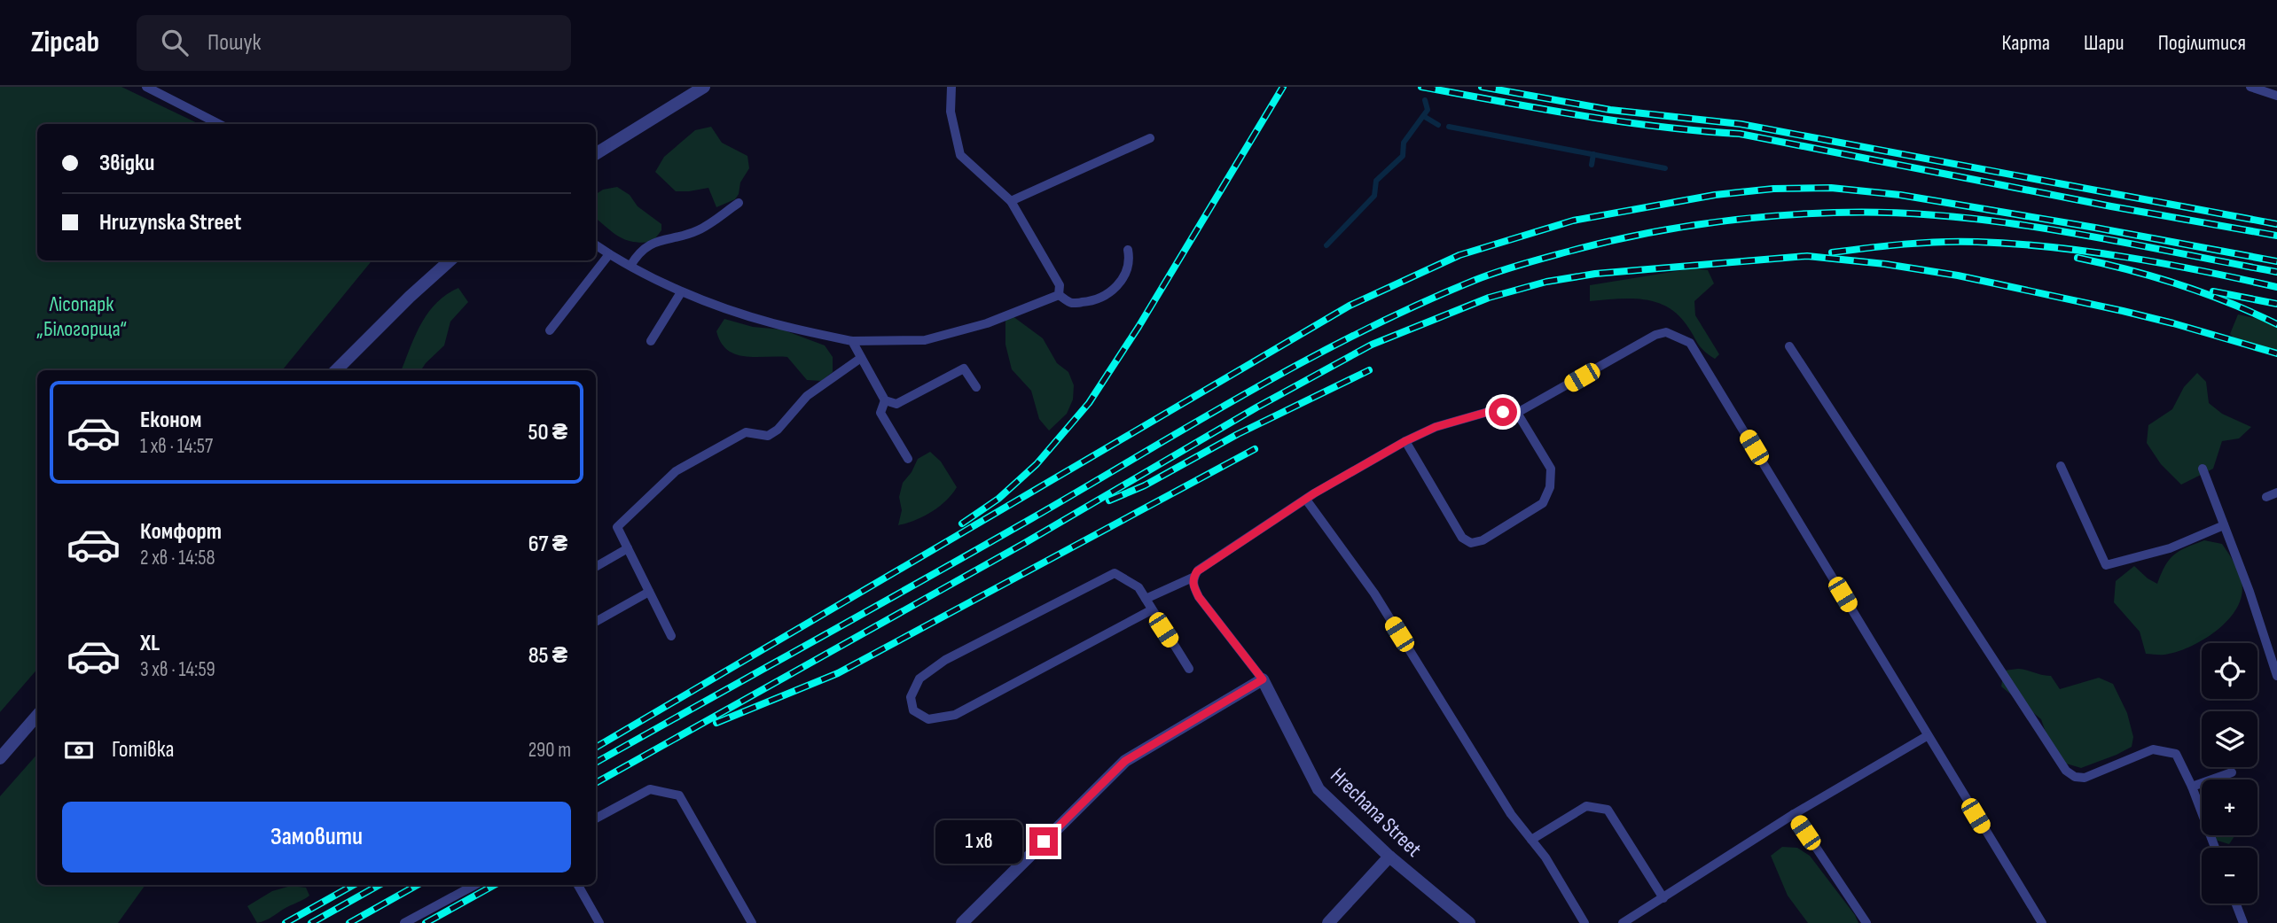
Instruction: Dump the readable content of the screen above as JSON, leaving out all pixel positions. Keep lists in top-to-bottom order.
{
  "streets": {
    "street": ["Hrechana Street"]
  },
  "parks": ["Лісопарк „Білогорща“"],
  "page": {
    "header": "Zipcab",
    "search": "Пошук",
    "nav": ["Карта", "Шари", "Поділитися"],
    "banner": ["Звідки", "Hruzynska Street"],
    "list": [
      {
        "name": "Економ",
        "note": "1 хв · 14:57",
        "value": "50 ₴"
      },
      {
        "name": "Комфорт",
        "note": "2 хв · 14:58",
        "value": "67 ₴"
      },
      {
        "name": "XL",
        "note": "3 хв · 14:59",
        "value": "85 ₴"
      }
    ],
    "map_buttons": ["+", "−"],
    "pay": ["Готівка", "290 m"],
    "buttons": "Замовити",
    "bubble": "1 хв"
  }
}
